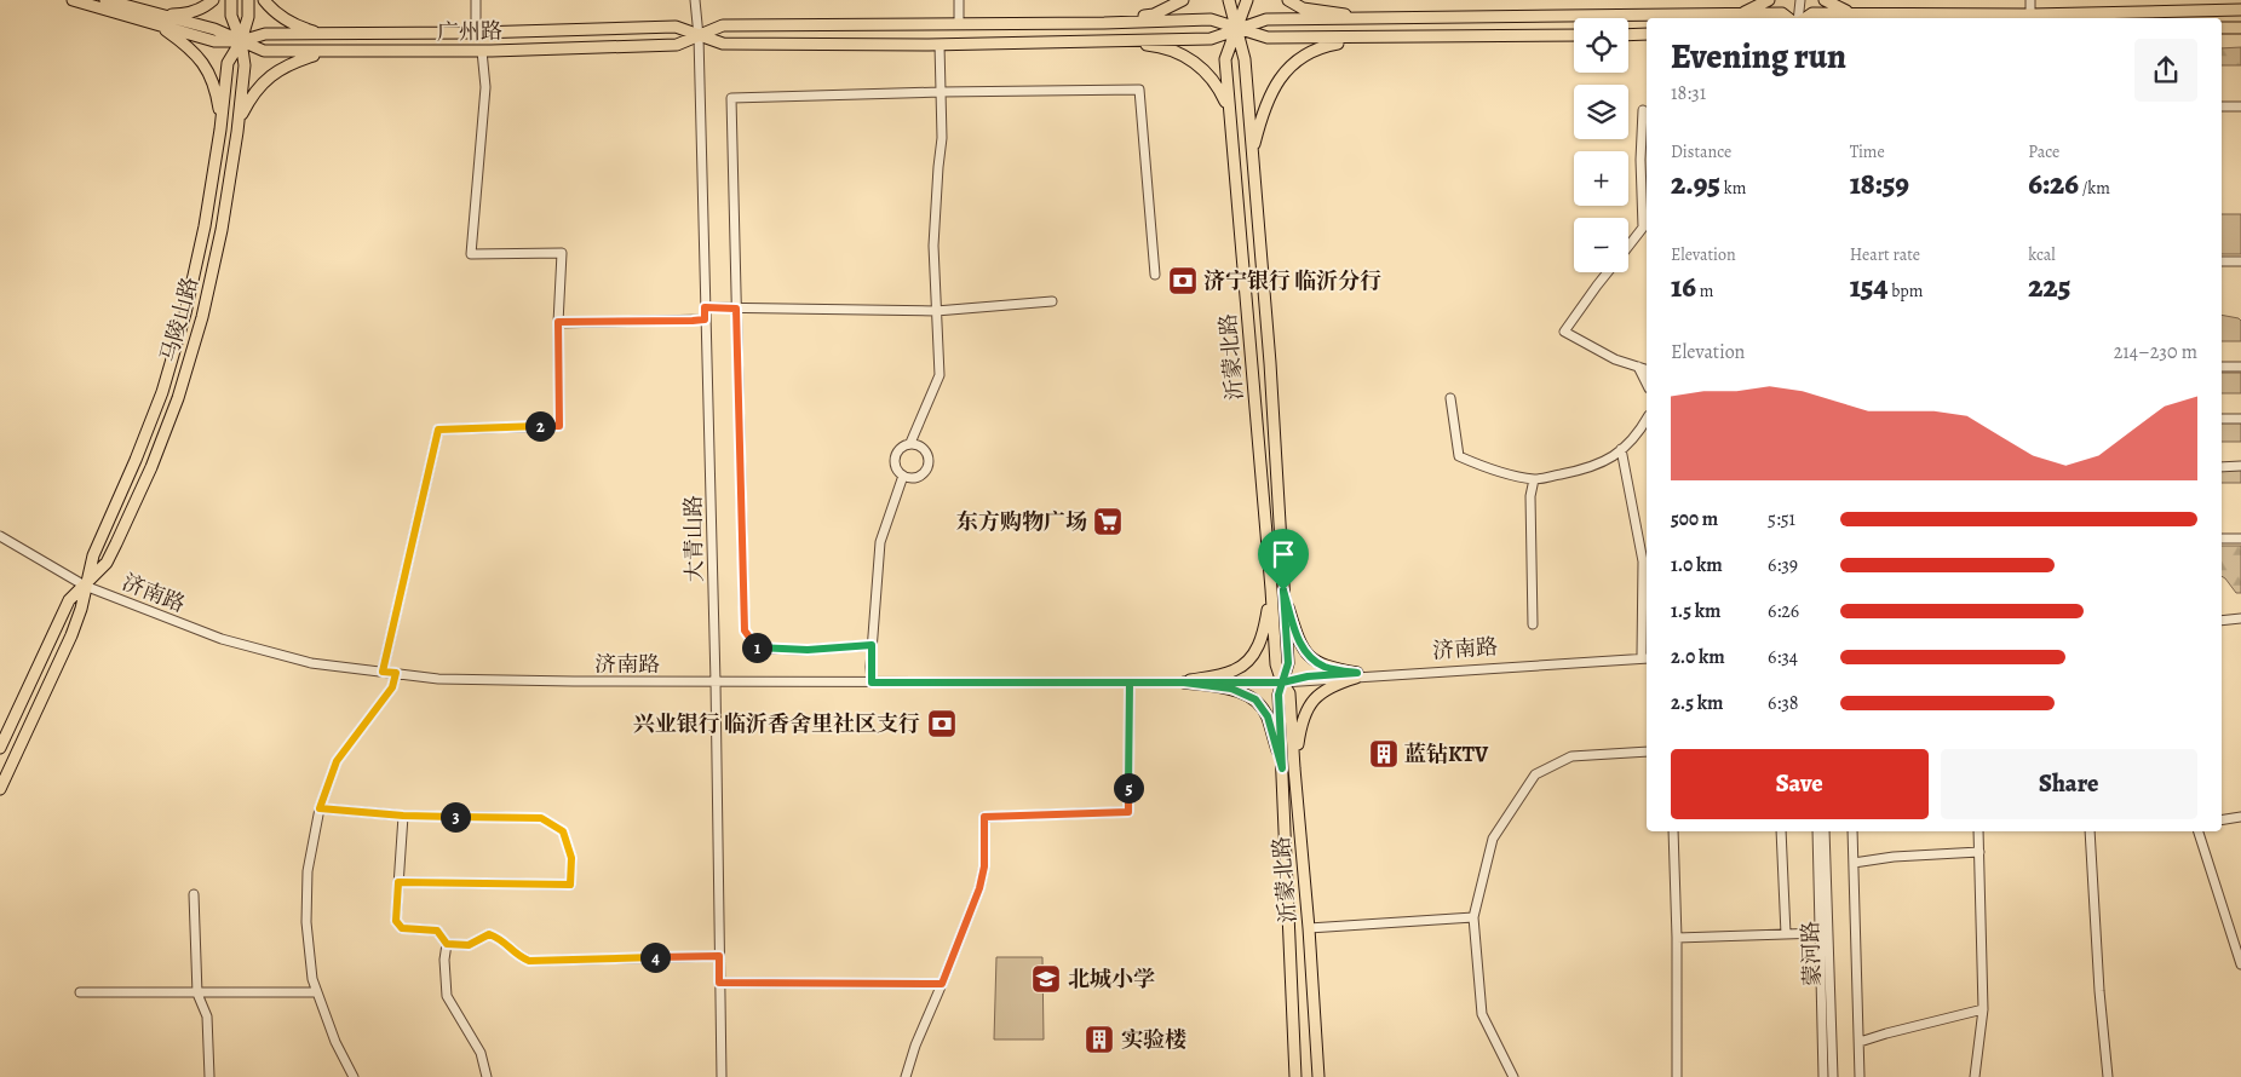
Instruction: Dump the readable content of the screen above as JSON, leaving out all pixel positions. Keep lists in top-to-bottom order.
{
  "streets": {
    "main road": ["广州路", "马陵山路", "沂蒙北路"],
    "street": ["大青山路", "济南路", "蒙河路"]
  },
  "crossings": [
    ["广州路", "马陵山路"],
    ["广州路", "沂蒙北路"],
    ["广州路", "大青山路"],
    ["马陵山路", "济南路"],
    ["沂蒙北路", "济南路"],
    ["大青山路", "济南路"]
  ],
  "places": {
    "bank": ["济宁银行 临沂分行", "兴业银行 临沂香舍里社区支行"],
    "supermarket": ["东方购物广场"],
    "building": ["蓝钻KTV", "实验楼"],
    "school or university": ["北城小学"]
  },
  "page": {
    "map_buttons": ["+", "−"],
    "heading": ["Evening run", "18:31"],
    "stats": [
      ["Distance", "2.95 km"],
      ["Time", "18:59"],
      ["Pace", "6:26 /km"],
      ["Elevation", "16 m"],
      ["Heart rate", "154 bpm"],
      ["kcal", "225"]
    ],
    "chart": ["Elevation", "214–230 m"],
    "pins": [
      "2",
      "1",
      "5",
      "3",
      "4"
    ],
    "list": [
      {
        "name": "500 m",
        "note": "5:51"
      },
      {
        "name": "1.0 km",
        "note": "6:39"
      },
      {
        "name": "1.5 km",
        "note": "6:26"
      },
      {
        "name": "2.0 km",
        "note": "6:34"
      },
      {
        "name": "2.5 km",
        "note": "6:38"
      }
    ],
    "buttons": ["Save", "Share"]
  }
}
